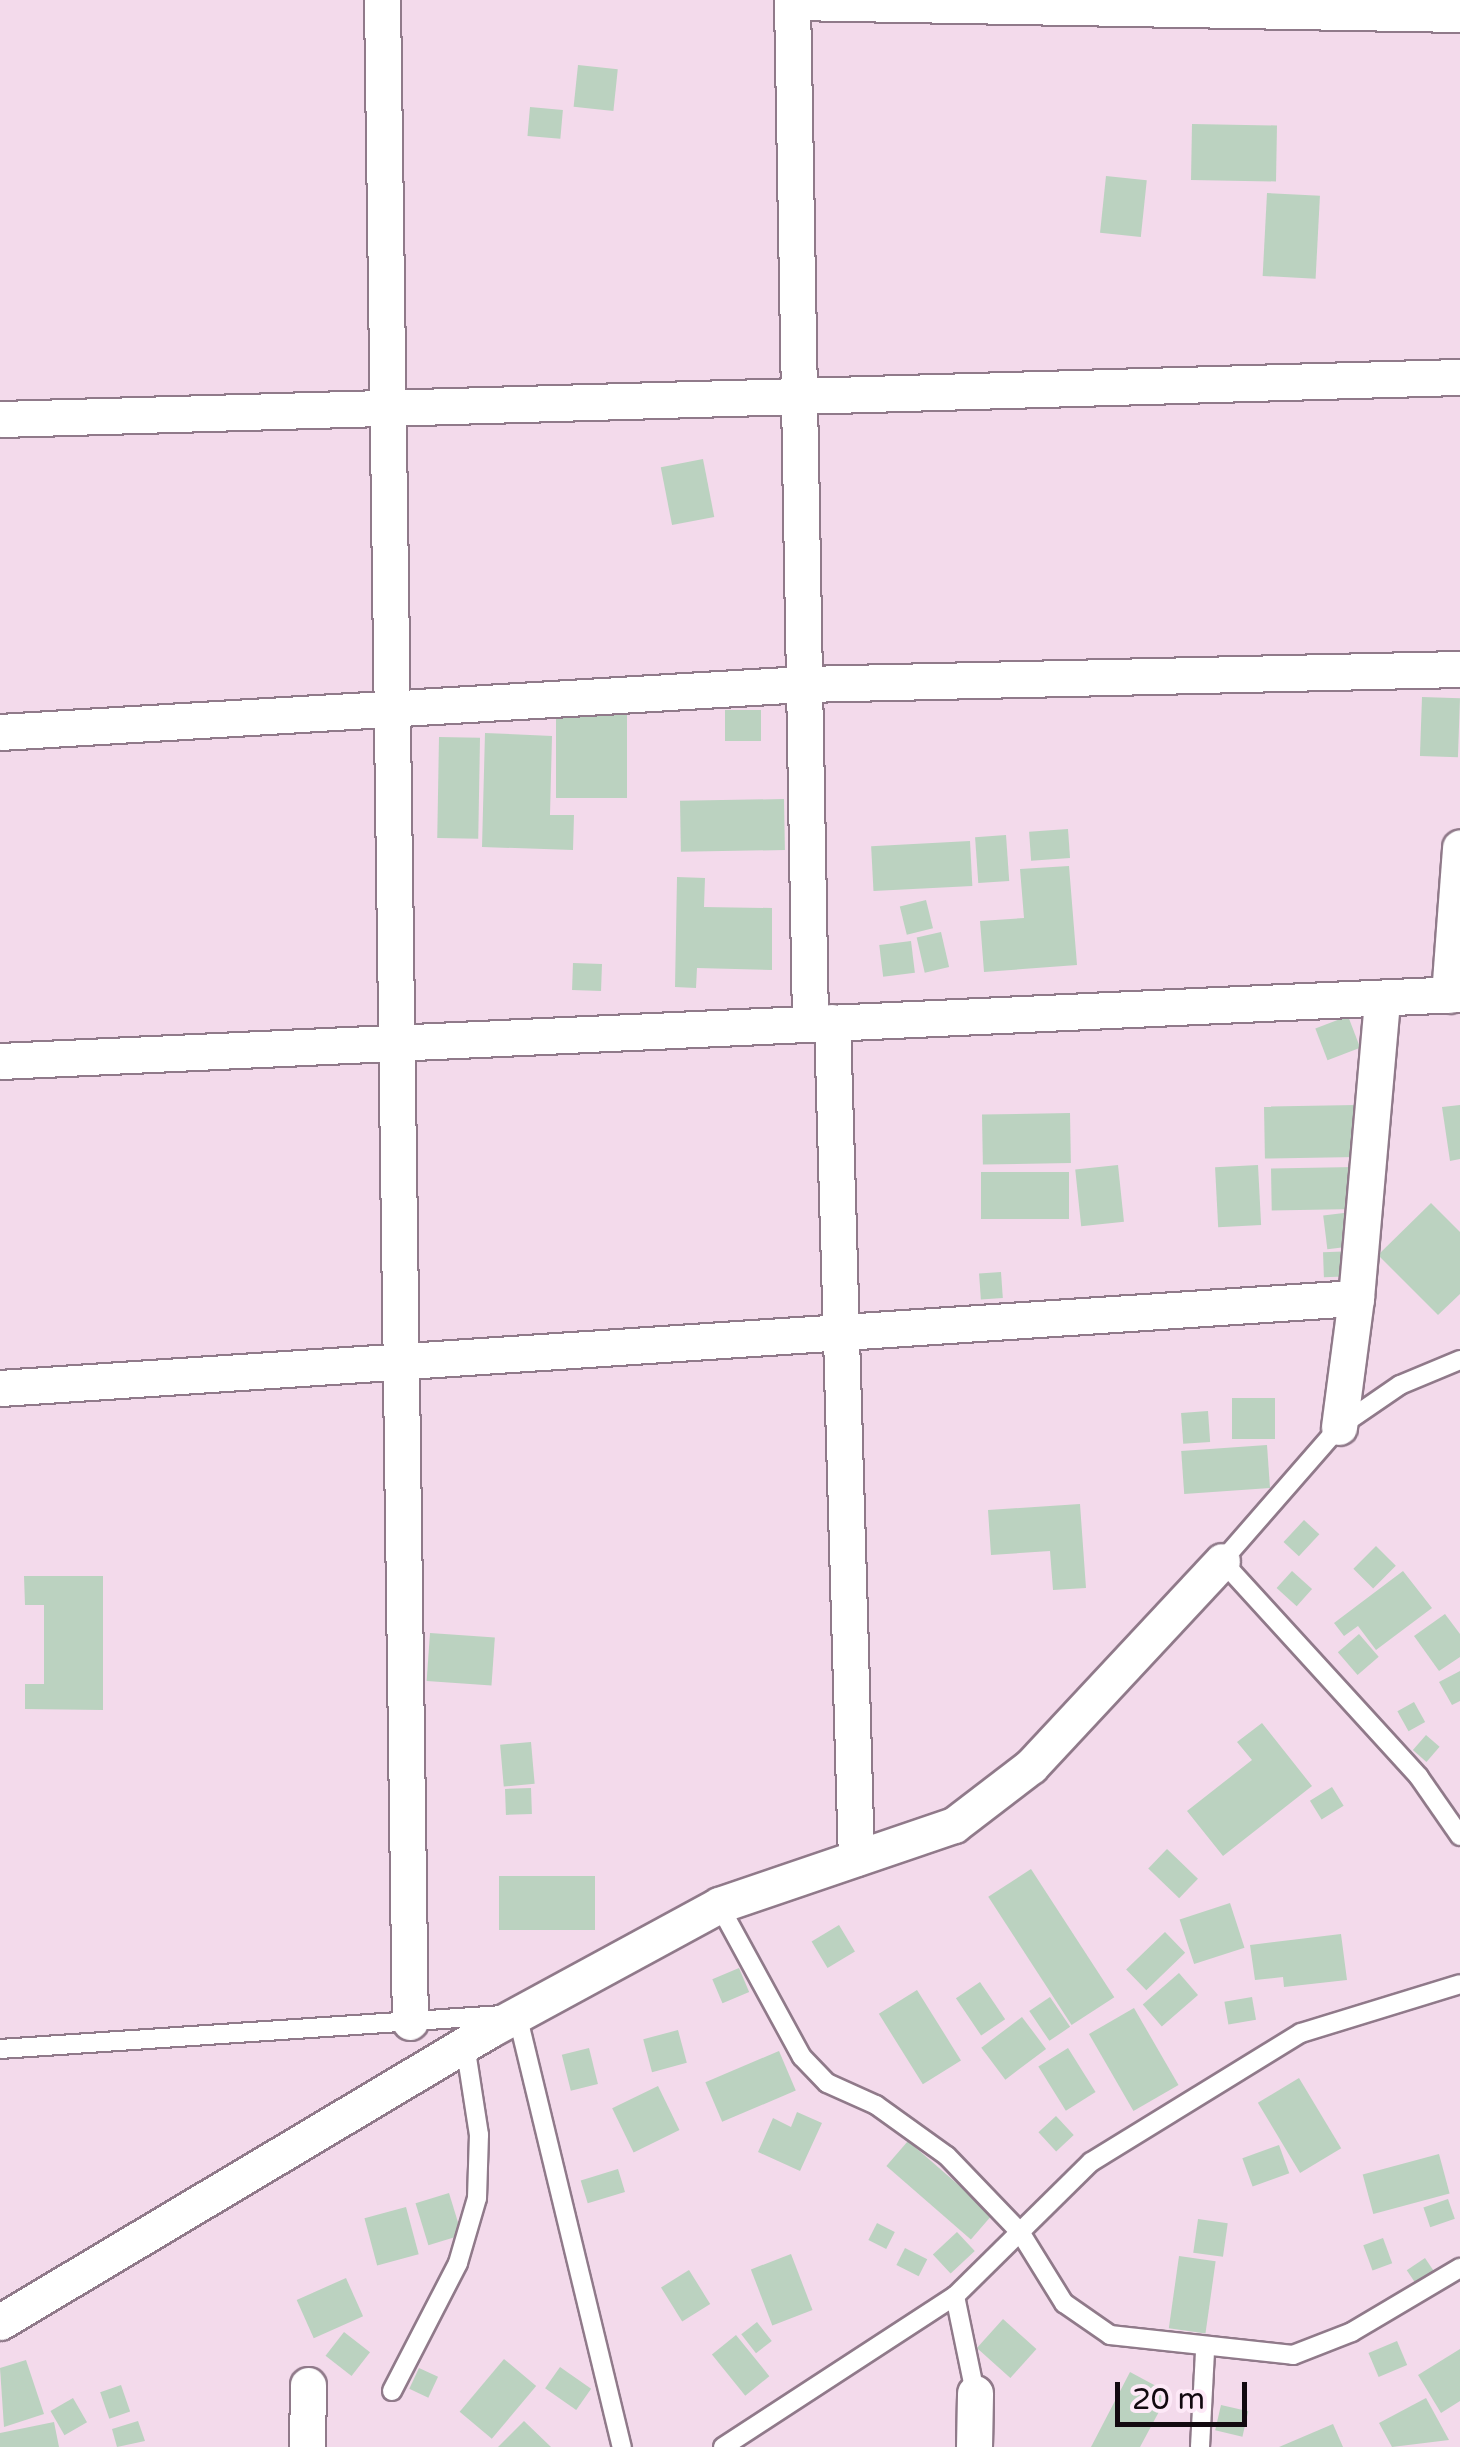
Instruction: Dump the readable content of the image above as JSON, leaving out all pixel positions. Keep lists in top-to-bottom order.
{
  "scale_bar": "20 m"
}
